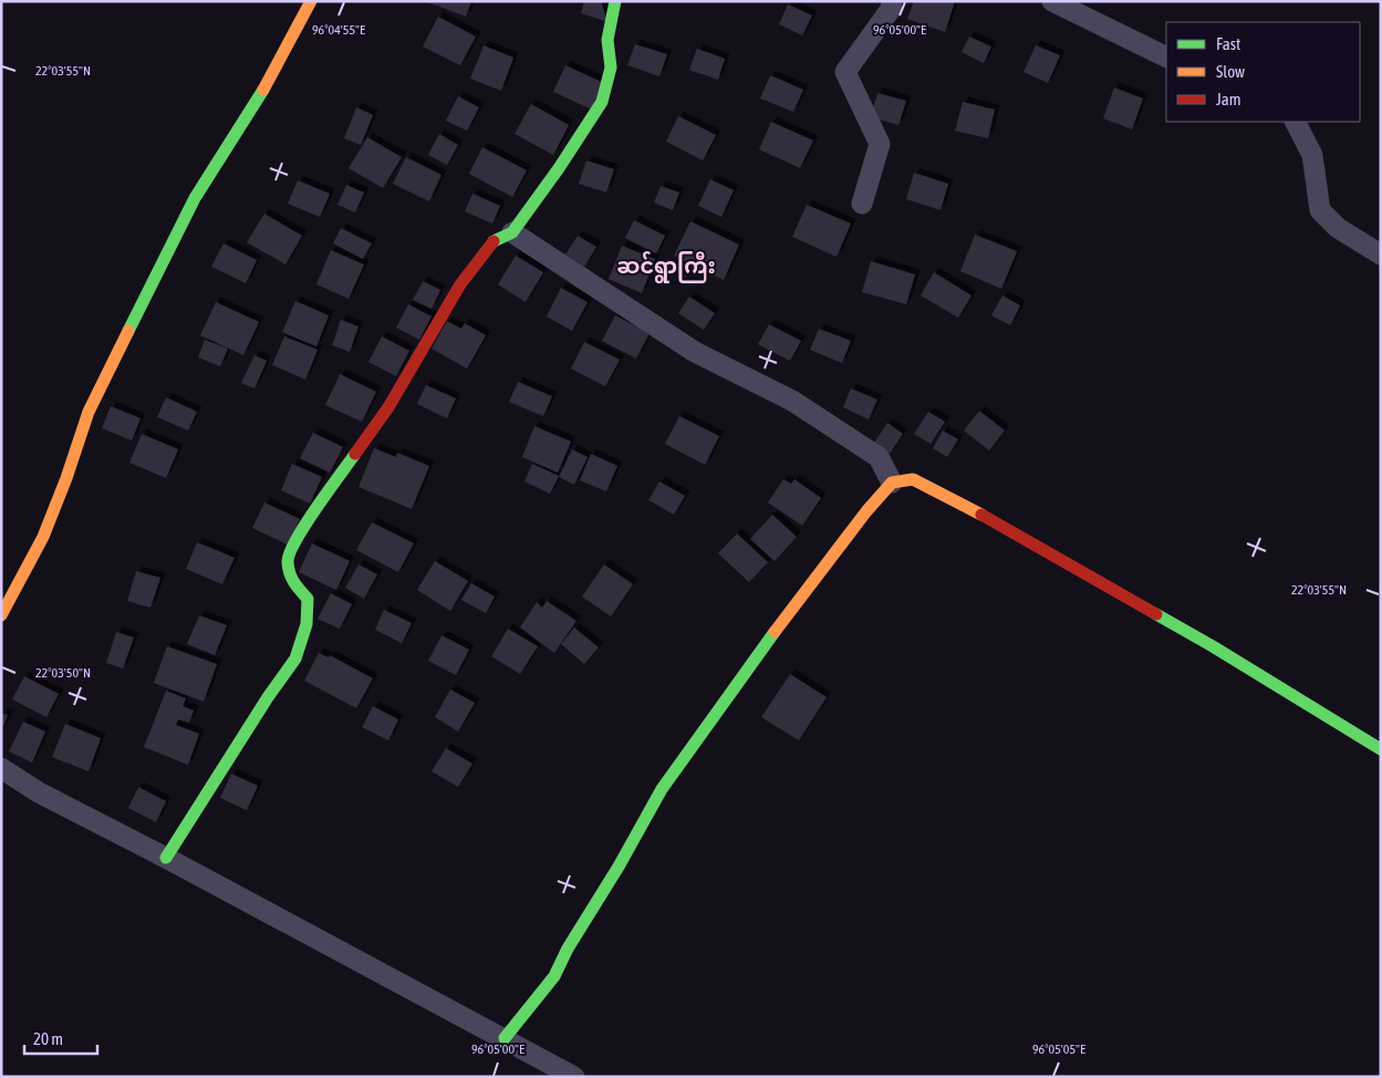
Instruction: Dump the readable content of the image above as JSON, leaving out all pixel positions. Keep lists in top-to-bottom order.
{
  "districts": ["ဆင်ရွာကြီး"],
  "legend": ["Fast", "Slow", "Jam"],
  "scale_bar": "20 m",
  "coordinates": [
    "96°04'55\"E",
    "96°05'00\"E",
    "22°03'55\"N",
    "22°03'50\"N",
    "96°05'05\"E"
  ]
}
